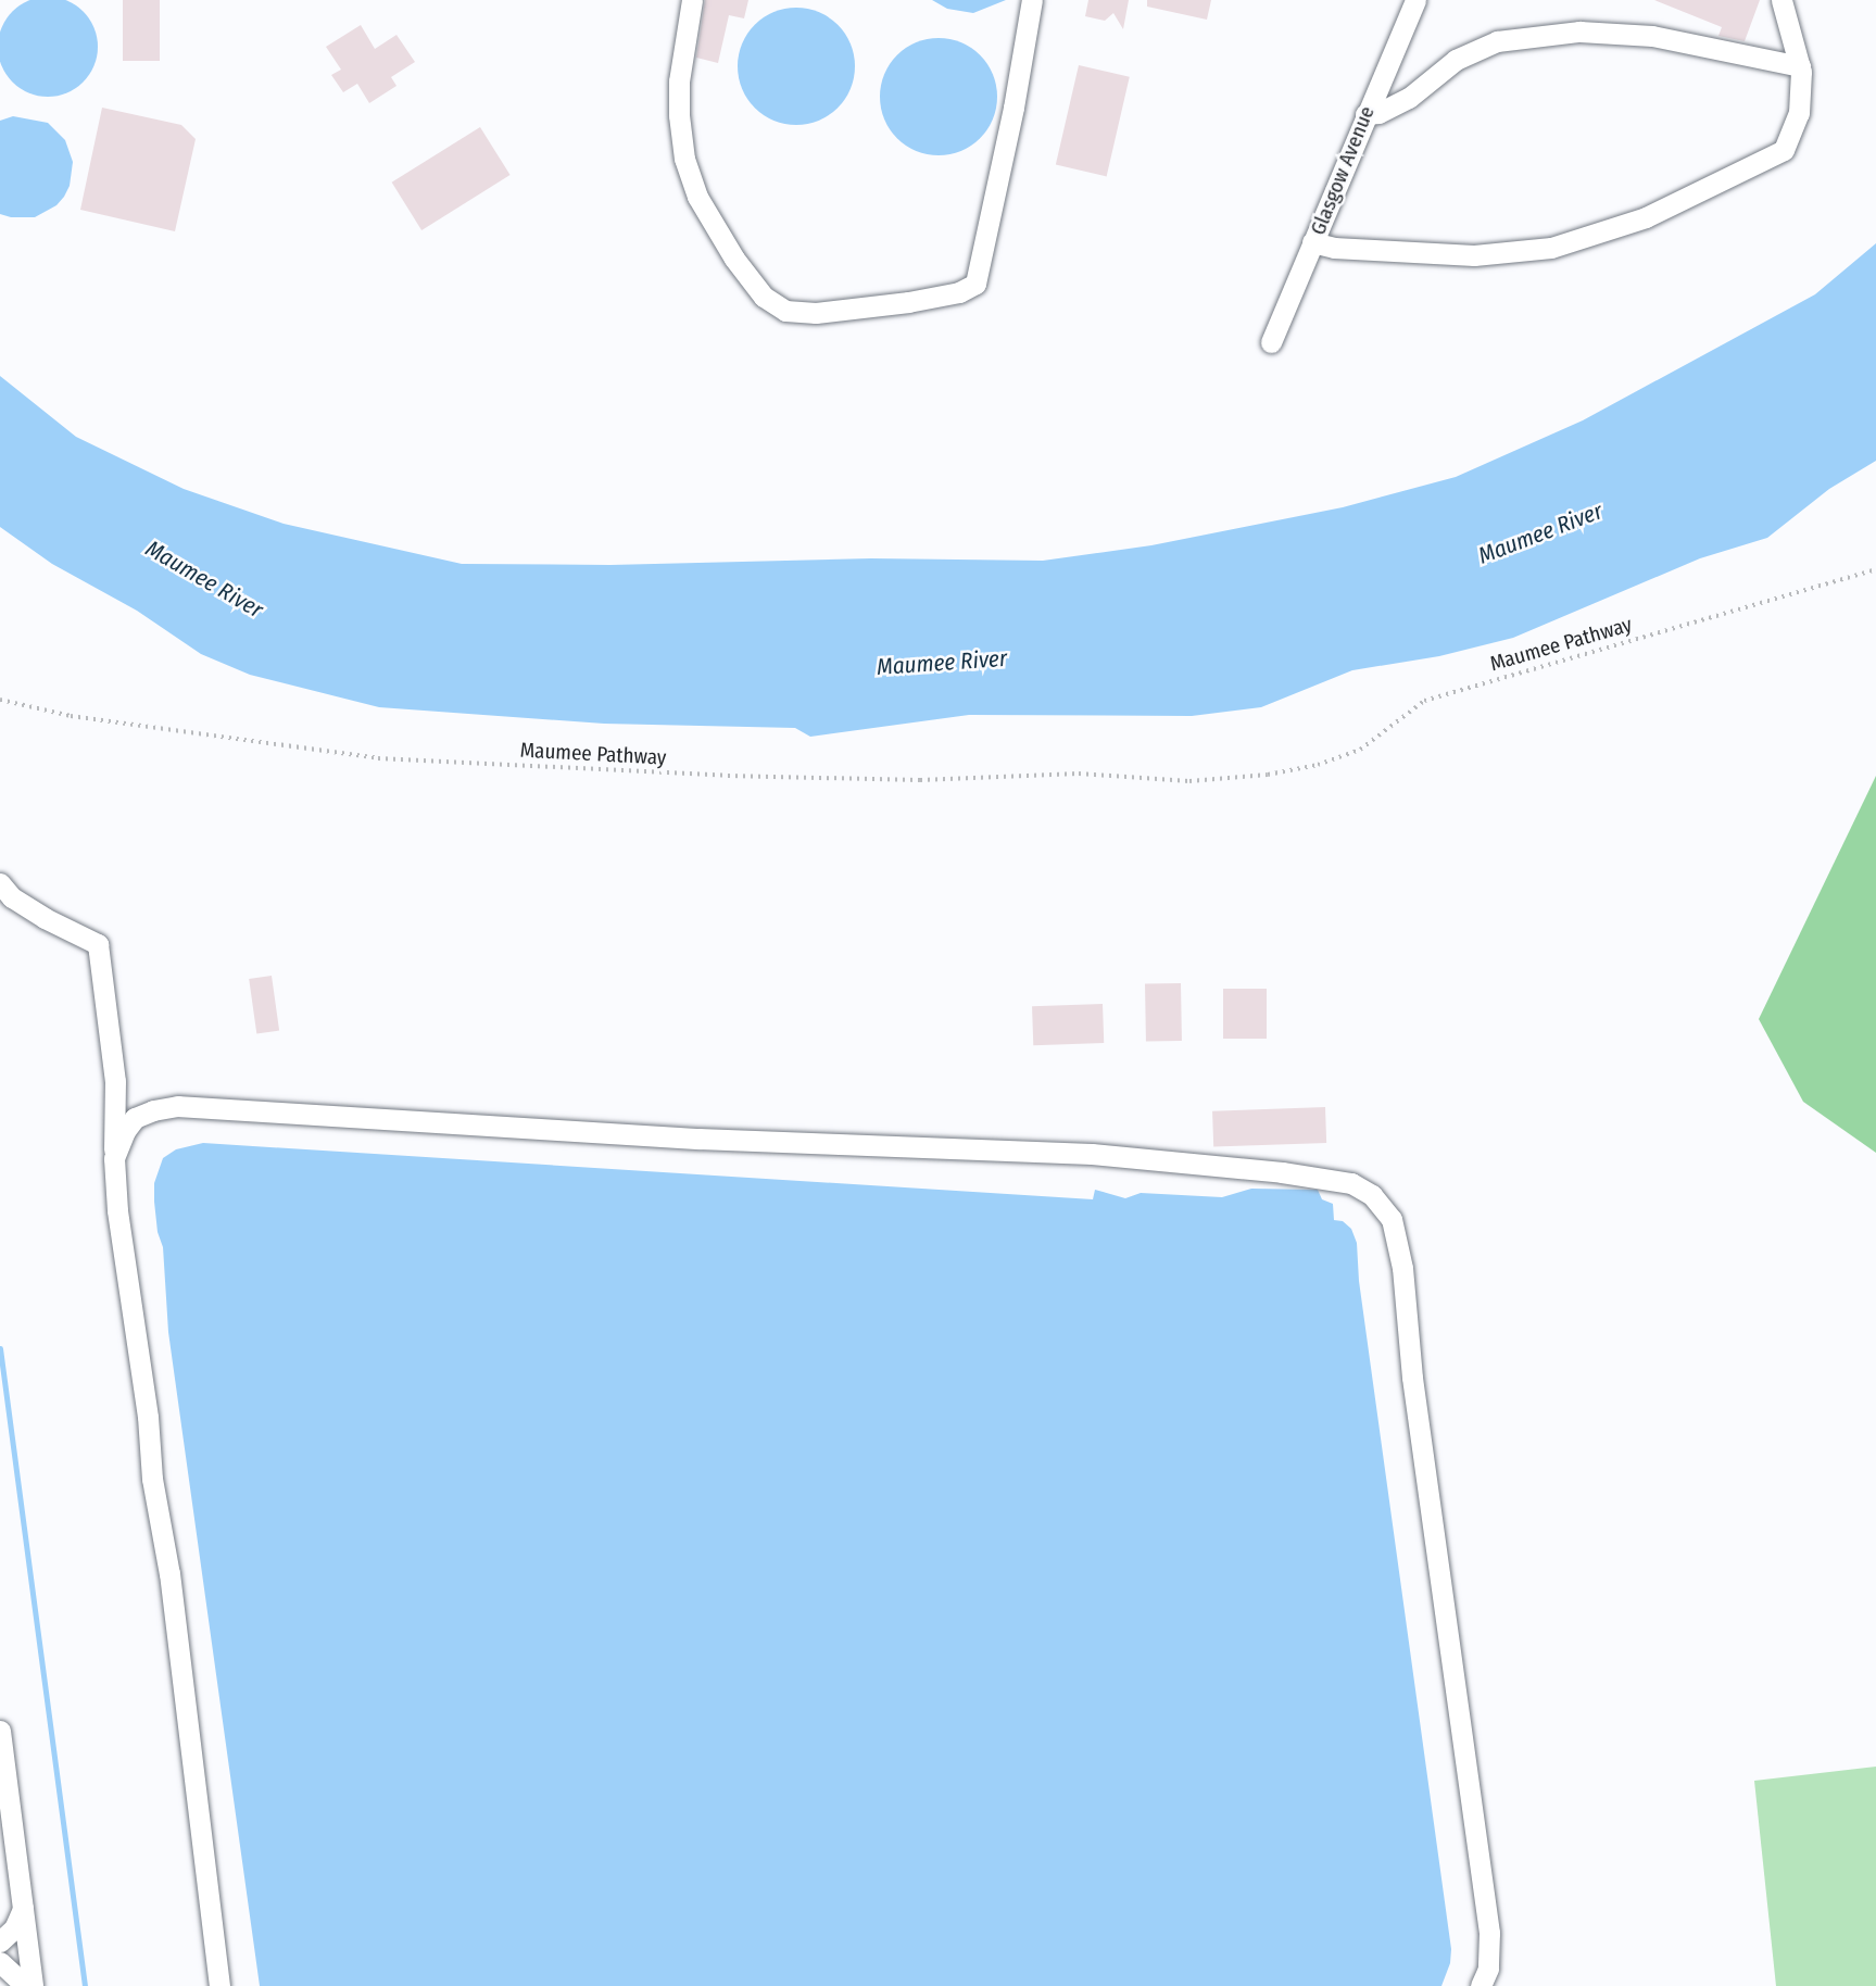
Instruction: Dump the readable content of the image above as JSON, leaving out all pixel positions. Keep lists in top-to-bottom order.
{
  "streets": {
    "street": ["Glasgow Avenue"],
    "path": ["Maumee Pathway"]
  },
  "water": ["Maumee River"]
}
